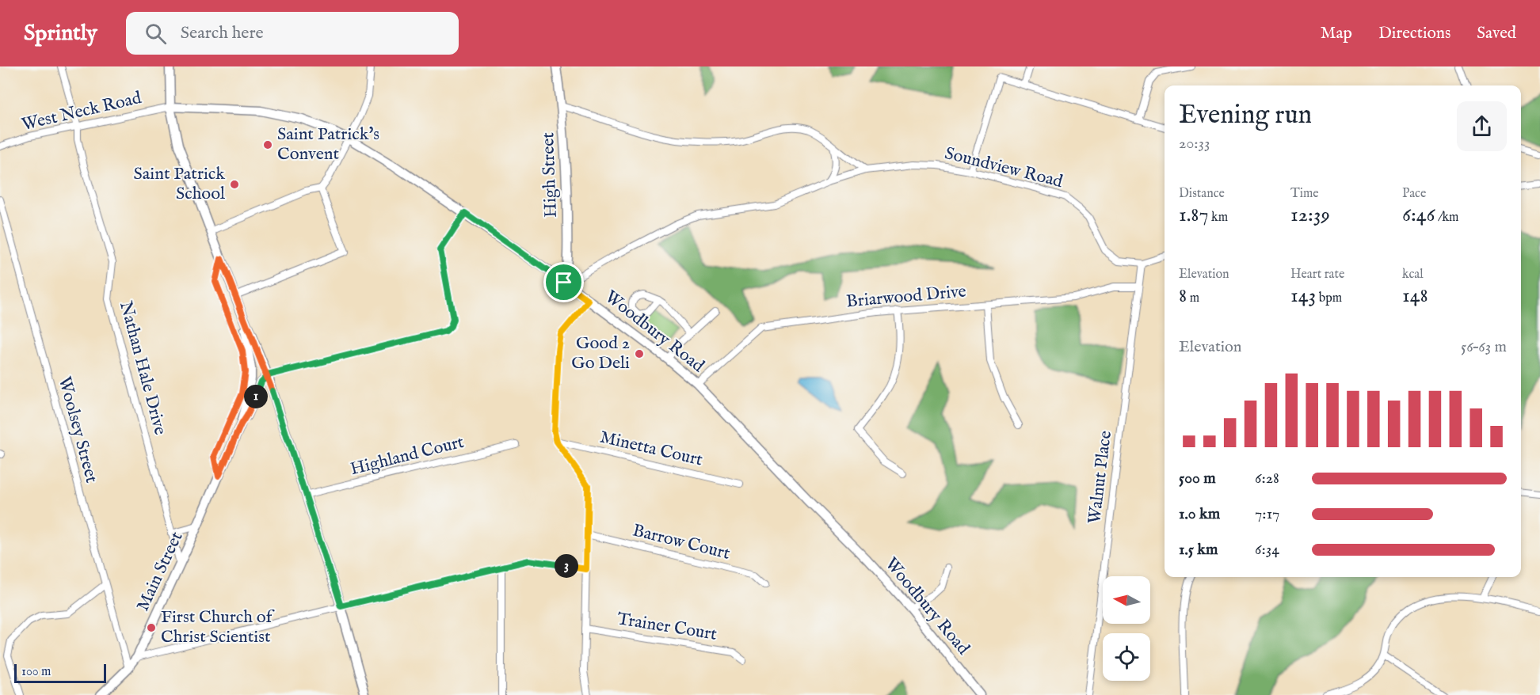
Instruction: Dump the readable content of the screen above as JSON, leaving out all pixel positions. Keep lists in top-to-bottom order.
{
  "streets": {
    "main road": ["High Street", "Woodbury Road", "Main Street"],
    "street": [
      "West Neck Road",
      "Soundview Road",
      "Briarwood Drive",
      "Nathan Hale Drive",
      "Woolsey Street",
      "Minetta Court",
      "Highland Court",
      "Walnut Place",
      "Barrow Court",
      "Trainer Court"
    ]
  },
  "crossings": [
    ["West Neck Road", "Woodbury Road"],
    ["West Neck Road", "Nathan Hale Drive"],
    ["West Neck Road", "Main Street"],
    ["Soundview Road", "High Street"],
    ["Soundview Road", "Woodbury Road"],
    ["Soundview Road", "Walnut Place"],
    ["High Street", "Woodbury Road"],
    ["Briarwood Drive", "Woodbury Road"],
    ["Briarwood Drive", "Walnut Place"],
    ["Woodbury Road", "Main Street"],
    ["Nathan Hale Drive", "Main Street"],
    ["Woolsey Street", "Main Street"]
  ],
  "places": [
    "Saint Patrick's Convent",
    "Saint Patrick School",
    "Good 2 Go Deli",
    "First Church of Christ Scientist"
  ],
  "scale_bar": "100 m",
  "north": "left",
  "page": {
    "header": "Sprintly",
    "search": "Search here",
    "nav": ["Map", "Directions", "Saved"],
    "heading": ["Evening run", "20:33"],
    "stats": [
      ["Distance", "1.87 km"],
      ["Time", "12:39"],
      ["Pace", "6:46 /km"],
      ["Elevation", "8 m"],
      ["Heart rate", "143 bpm"],
      ["kcal", "148"]
    ],
    "chart": ["Elevation", "56–63 m"],
    "pins": ["1", "3"],
    "list": [
      {
        "name": "500 m",
        "note": "6:28"
      },
      {
        "name": "1.0 km",
        "note": "7:17"
      },
      {
        "name": "1.5 km",
        "note": "6:34"
      }
    ],
    "scale": "100 m"
  }
}
